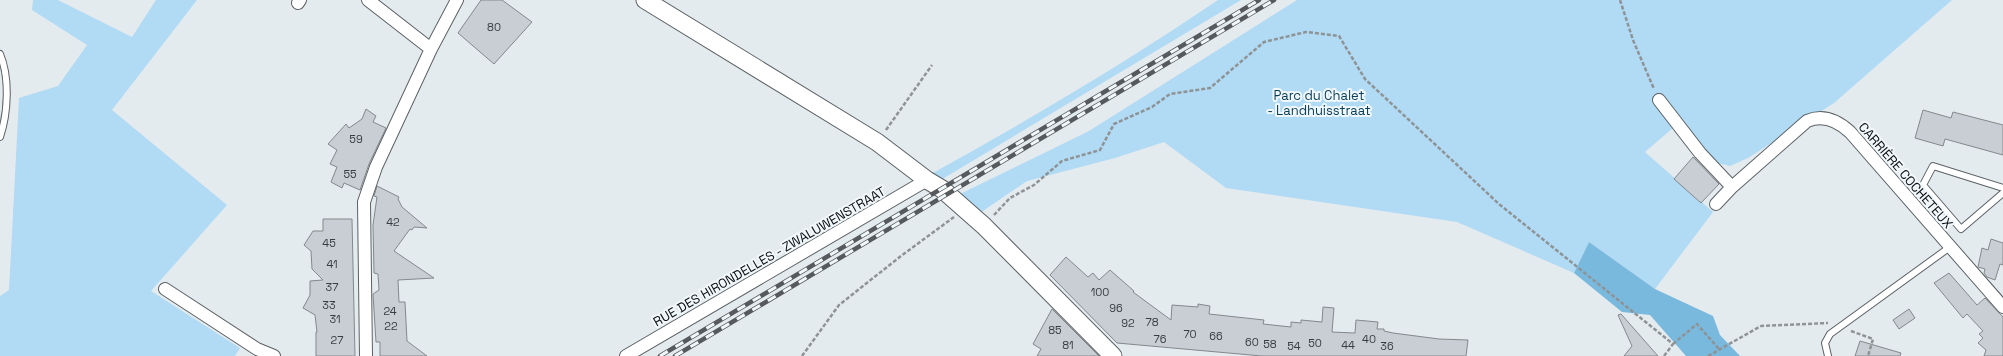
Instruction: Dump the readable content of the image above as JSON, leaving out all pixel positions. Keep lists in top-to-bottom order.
{
  "streets": {
    "street": ["CARRIÈRE COCHETEUX", "RUE DES HIRONDELLES - ZWALUWENSTRAAT"]
  },
  "parks": ["Parc du Chalet - Landhuisstraat"],
  "house_numbers": [
    "80",
    "59",
    "55",
    "42",
    "45",
    "41",
    "37",
    "100",
    "33",
    "96",
    "24",
    "31",
    "78",
    "92",
    "22",
    "85",
    "70",
    "66",
    "76",
    "40",
    "27",
    "60",
    "50",
    "58",
    "81",
    "44",
    "54",
    "36"
  ]
}
